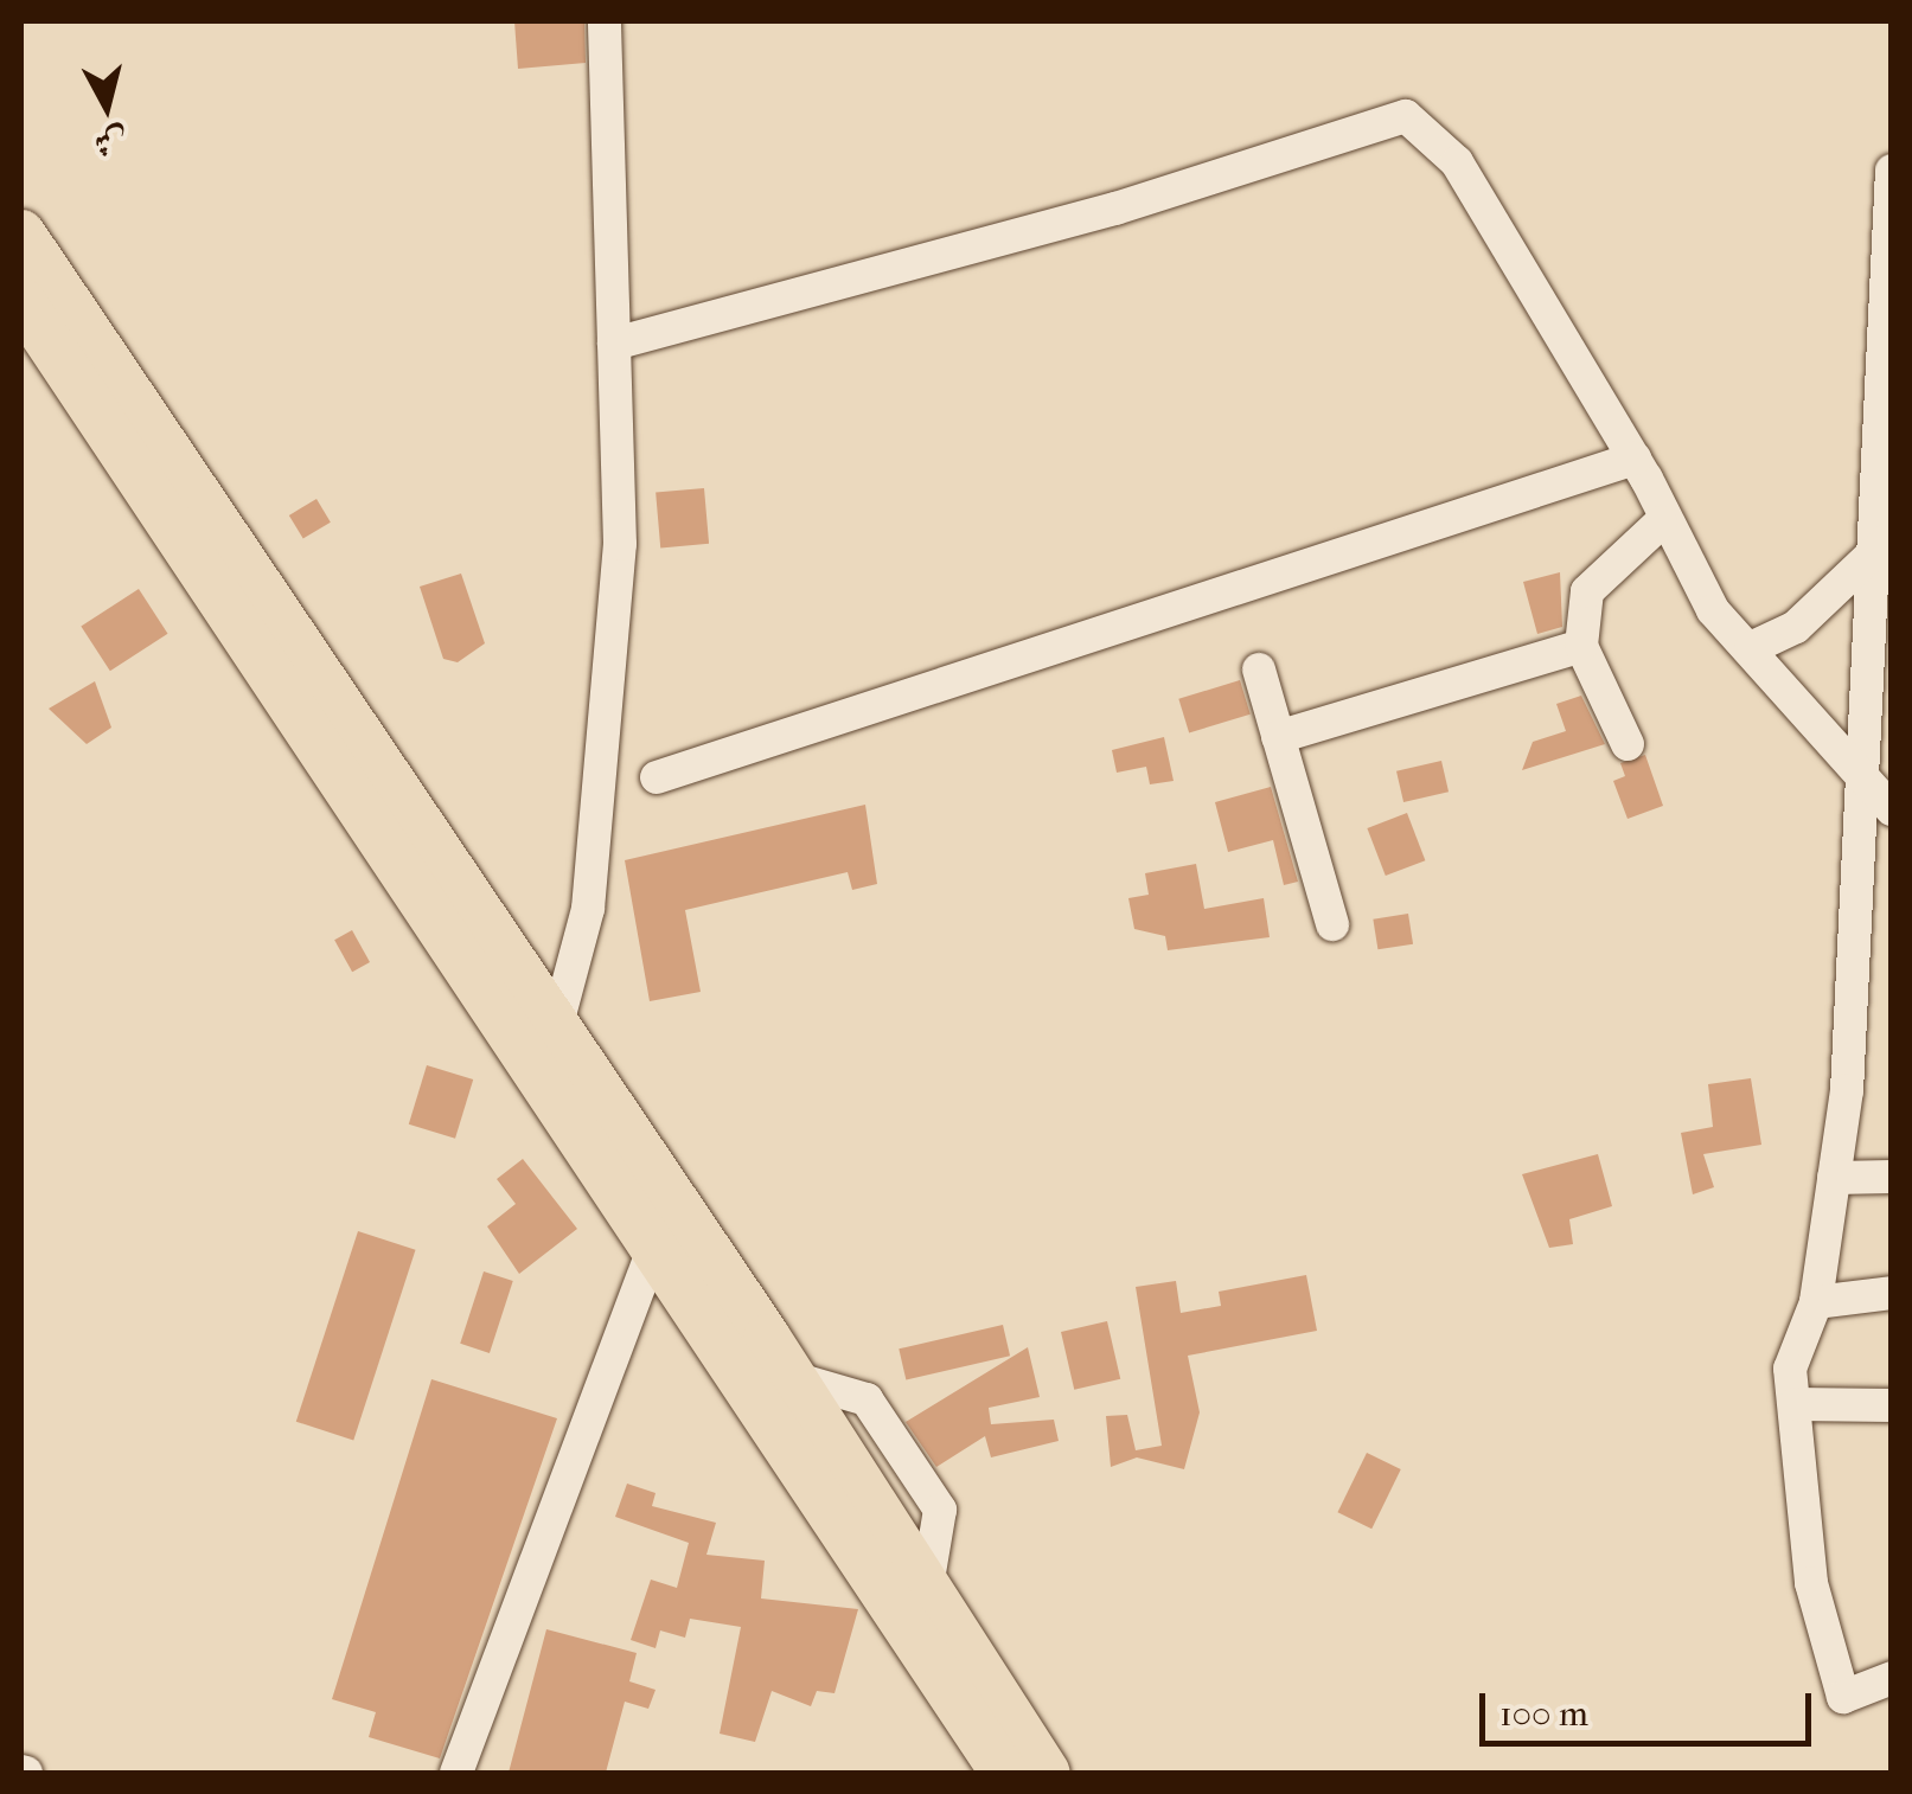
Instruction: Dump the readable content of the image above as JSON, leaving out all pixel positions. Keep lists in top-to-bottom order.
{
  "scale_bar": "100 m",
  "north": "bottom"
}
